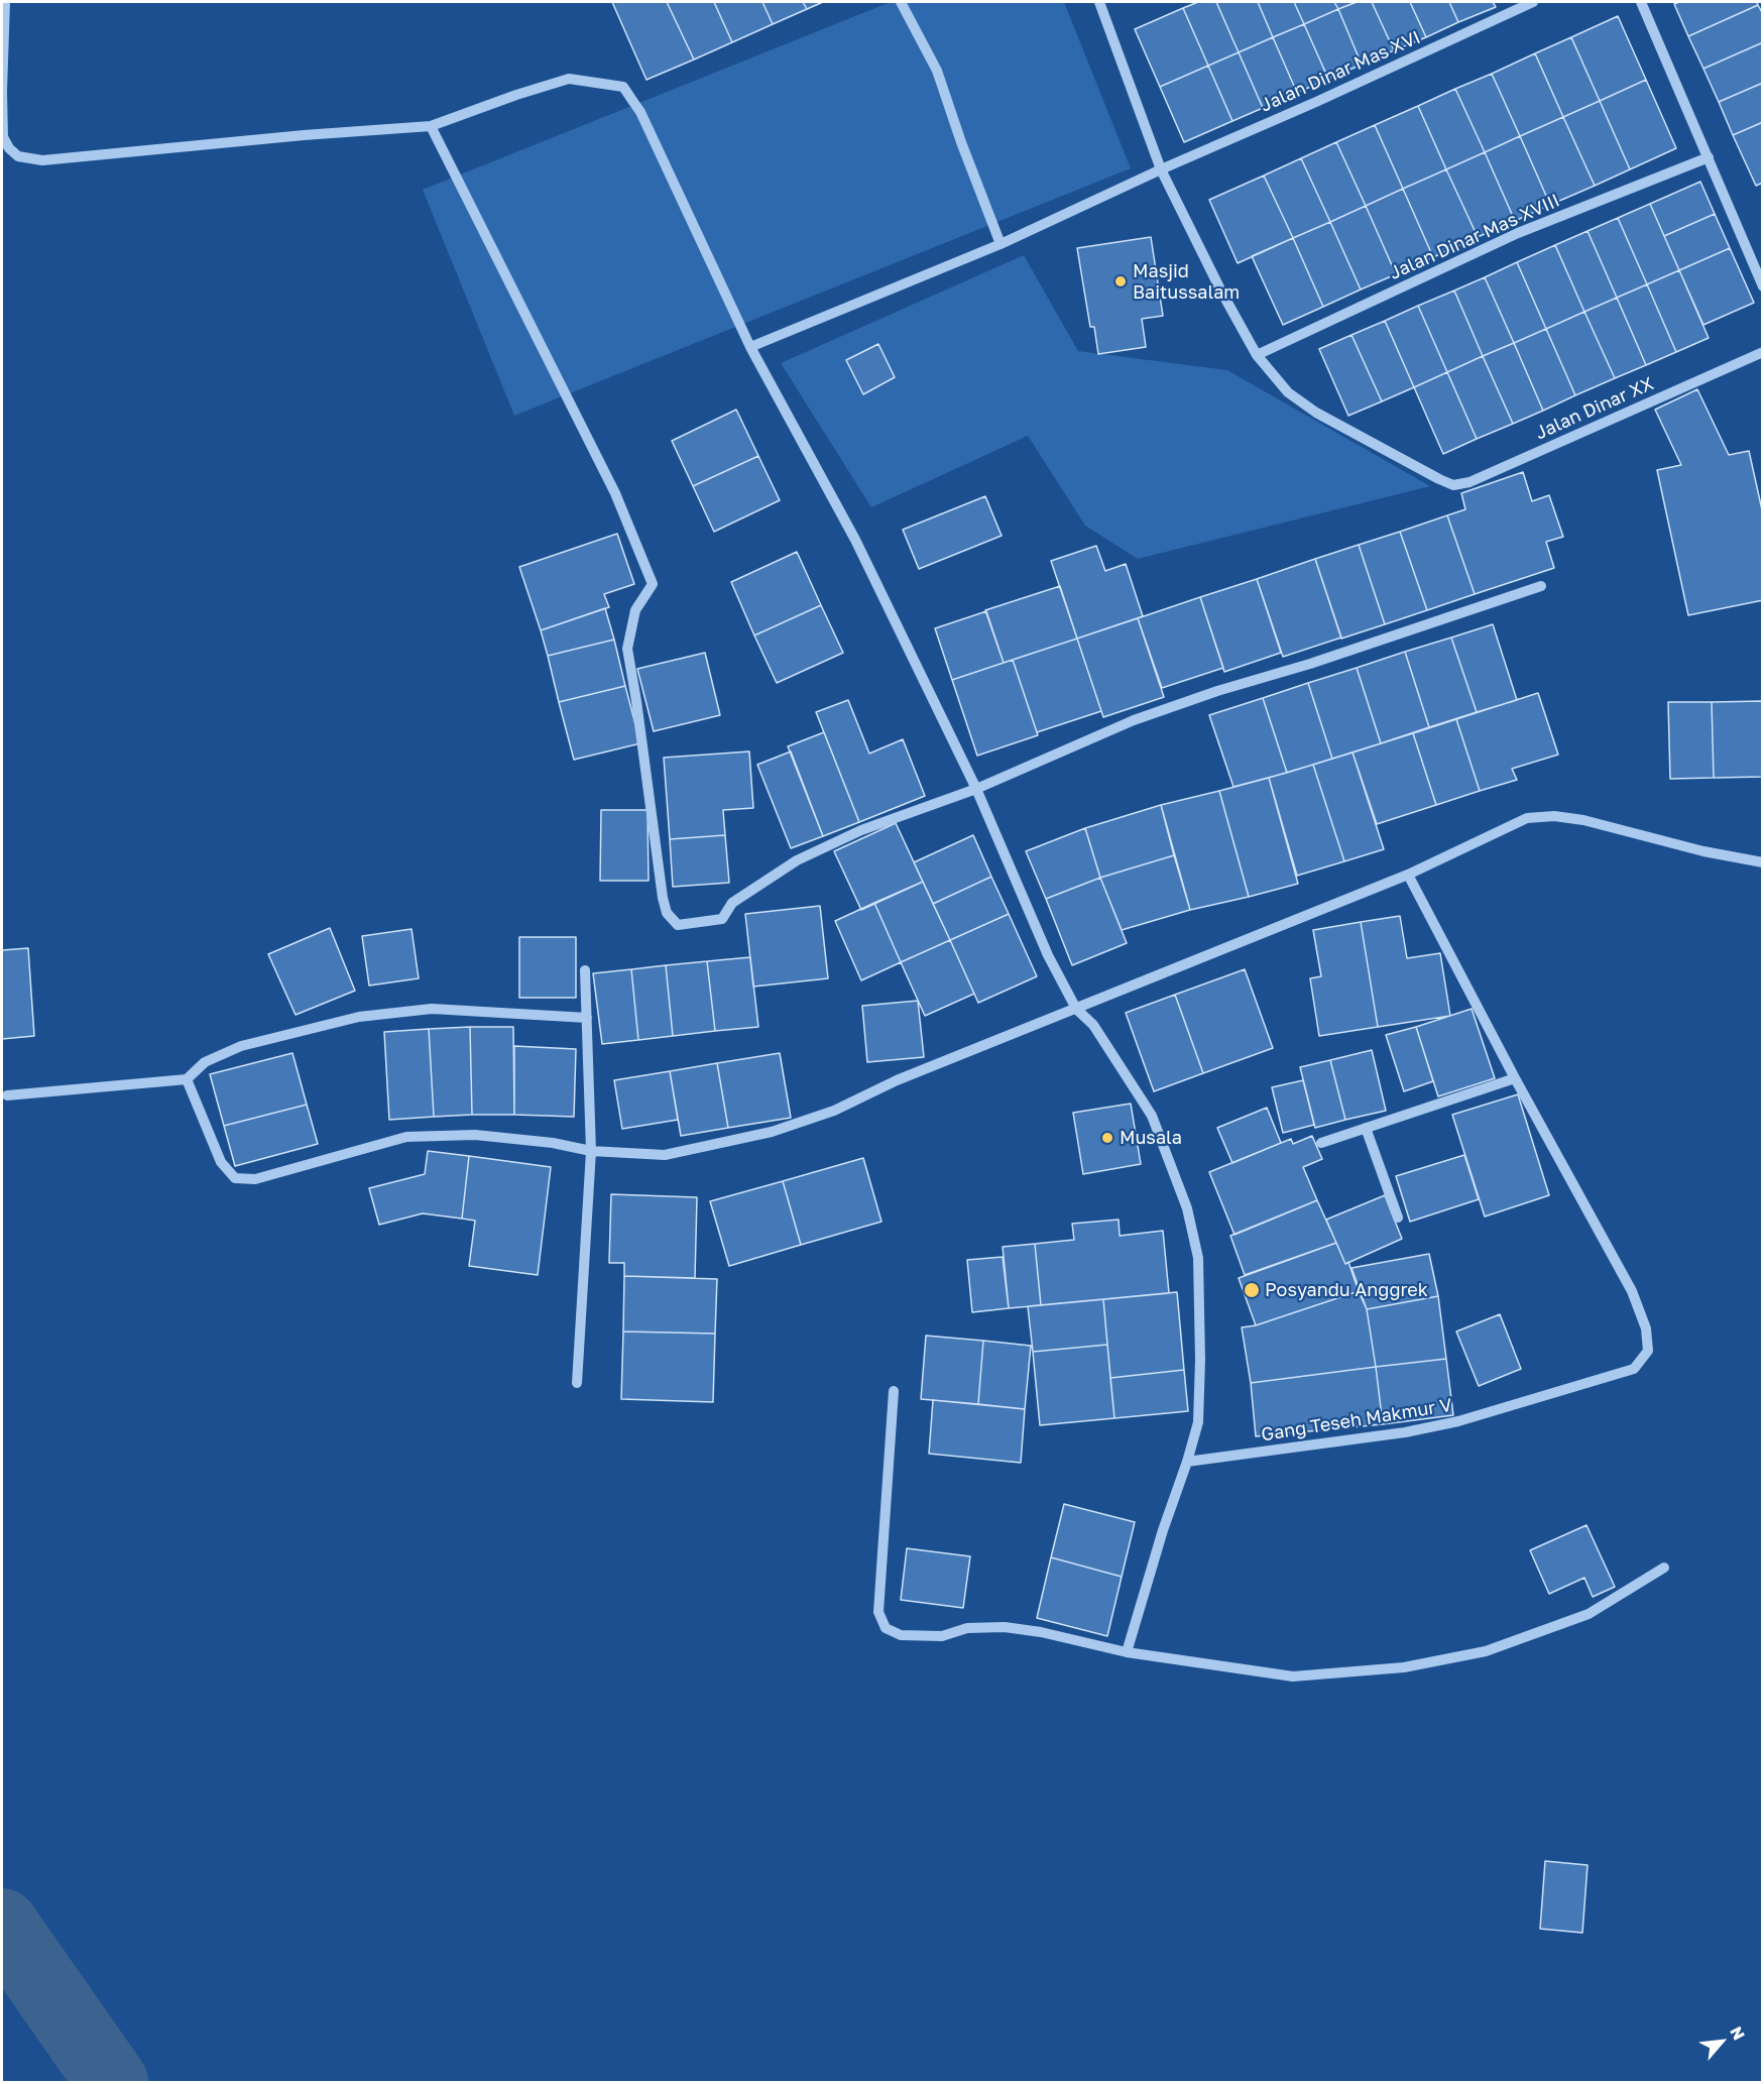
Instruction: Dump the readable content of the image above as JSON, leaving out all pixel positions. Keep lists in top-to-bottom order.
{
  "streets": {
    "street": [
      "Jalan Dinar Mas XVI",
      "Jalan Dinar Mas XVIII",
      "Jalan Dinar XX",
      "Gang Teseh Makmur V"
    ]
  },
  "crossings": [
    ["Jalan Dinar Mas XVIII", "Jalan Dinar XX"]
  ],
  "places": ["Masjid Baitussalam", "Musala", "Posyandu Anggrek"],
  "north": "top right"
}
